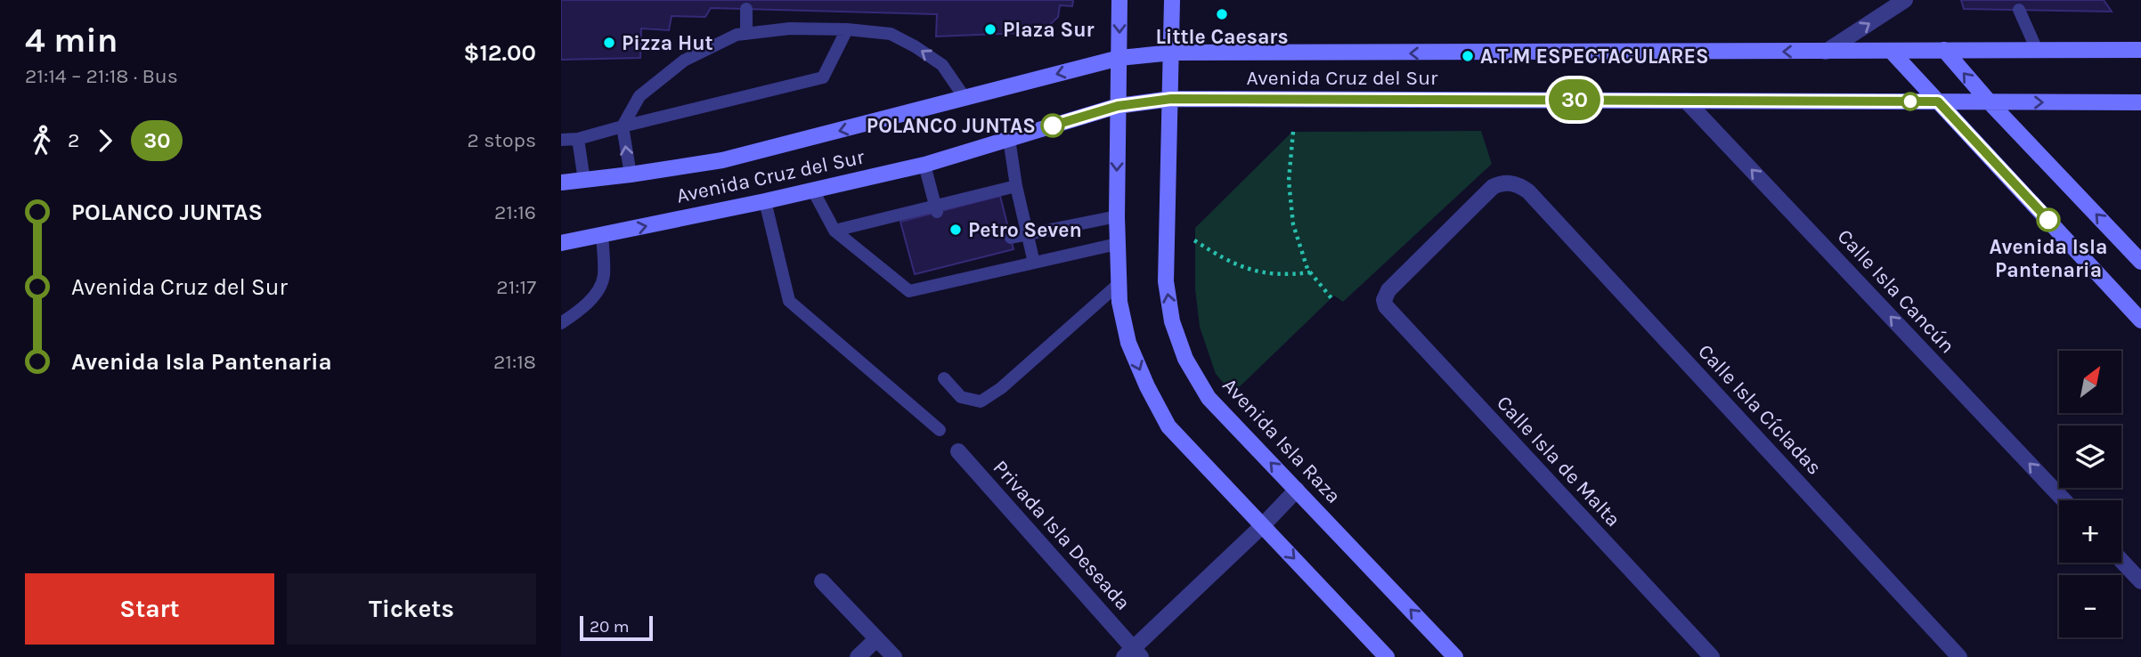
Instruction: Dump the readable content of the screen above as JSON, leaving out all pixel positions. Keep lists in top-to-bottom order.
{
  "streets": {
    "main road": ["Avenida Cruz del Sur", "Avenida Isla Raza"],
    "street": [
      "Calle Isla Cancún",
      "Calle Isla Cícladas",
      "Calle Isla de Malta",
      "Privada Isla Deseada"
    ]
  },
  "crossings": [
    ["Avenida Cruz del Sur", "Calle Isla Cancún"],
    ["Avenida Cruz del Sur", "Avenida Isla Raza"],
    ["Calle Isla Cícladas", "Calle Isla de Malta"]
  ],
  "one_way": ["Calle Isla Cancún"],
  "places": [
    "Little Caesars",
    "Plaza Sur",
    "Pizza Hut",
    "A.T.M ESPECTACULARES",
    "POLANCO JUNTAS",
    "Avenida Isla Pantenaria",
    "Petro Seven"
  ],
  "lines": ["bus line 30"],
  "scale_bar": "20 m",
  "north": "top right",
  "page": {
    "heading": ["4 min", "21:14 – 21:18 · Bus", "$12.00"],
    "on_map": "30",
    "legs": ["2", "30", "2 stops"],
    "list": [
      {
        "name": "POLANCO JUNTAS",
        "value": "21:16"
      },
      {
        "name": "Avenida Cruz del Sur",
        "value": "21:17"
      },
      {
        "name": "Avenida Isla Pantenaria",
        "value": "21:18"
      }
    ],
    "map_buttons": ["+", "−"],
    "buttons": ["Start", "Tickets"],
    "scale": "20 m"
  }
}
